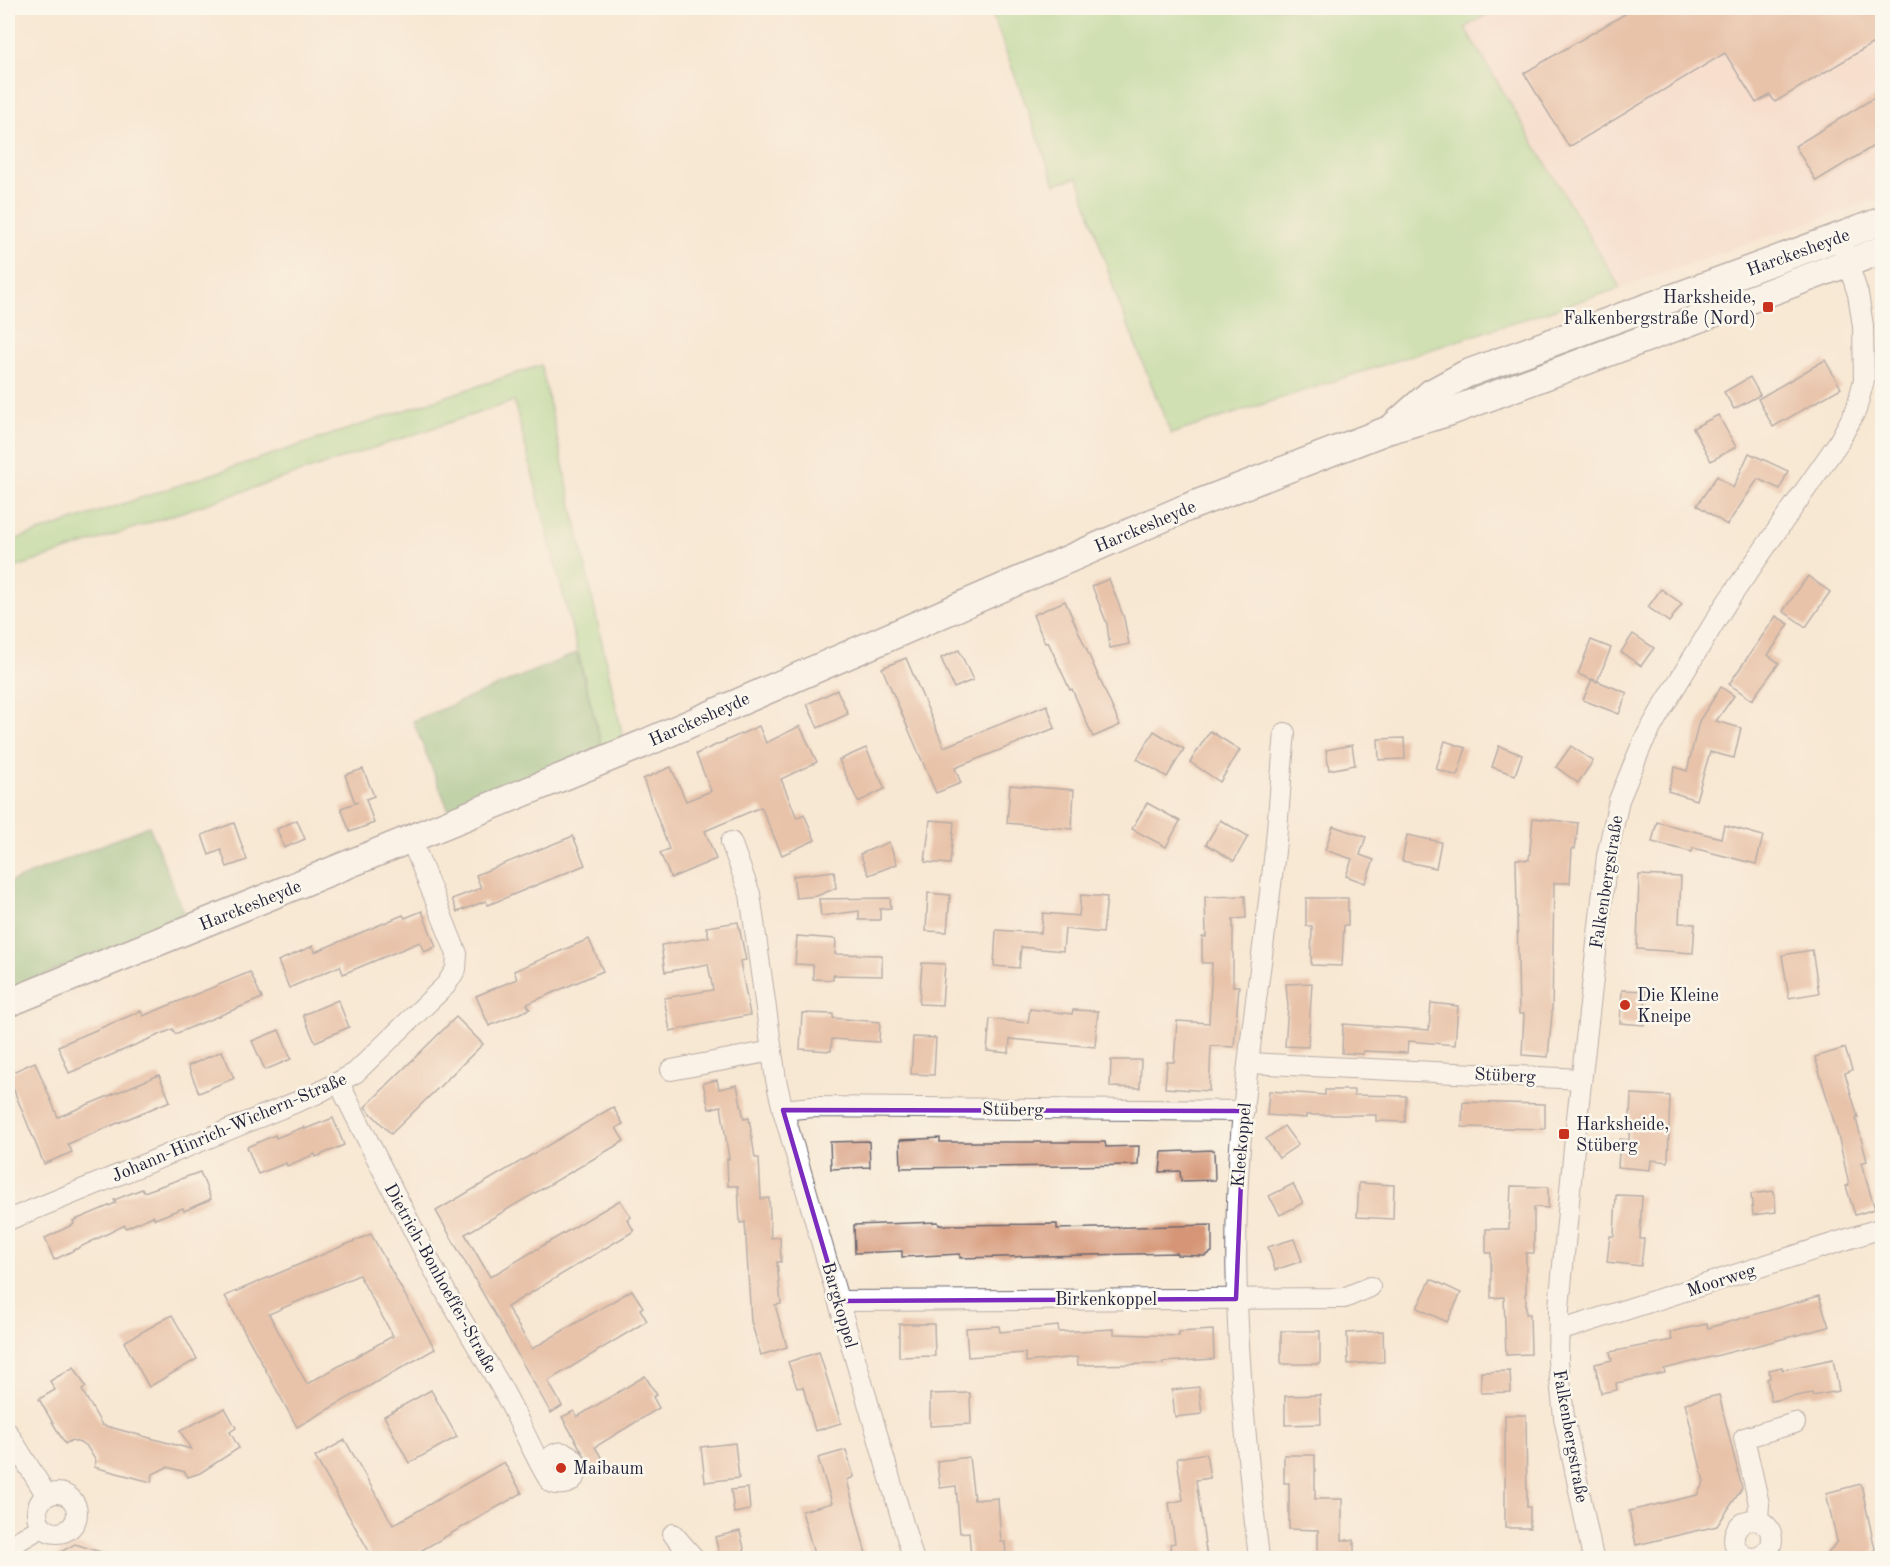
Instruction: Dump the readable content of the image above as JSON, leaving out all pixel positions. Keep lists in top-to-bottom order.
{
  "streets": {
    "main road": ["Harckesheyde"],
    "street": [
      "Falkenbergstraße",
      "Stüberg",
      "Johann-Hinrich-Wichern-Straße",
      "Kleekoppel",
      "Dietrich-Bonhoeffer-Straße",
      "Moorweg",
      "Birkenkoppel",
      "Bargkoppel"
    ]
  },
  "crossings": [
    ["Harckesheyde", "Falkenbergstraße"],
    ["Harckesheyde", "Johann-Hinrich-Wichern-Straße"],
    ["Falkenbergstraße", "Stüberg"],
    ["Falkenbergstraße", "Moorweg"],
    ["Stüberg", "Kleekoppel"],
    ["Stüberg", "Bargkoppel"],
    ["Johann-Hinrich-Wichern-Straße", "Dietrich-Bonhoeffer-Straße"],
    ["Kleekoppel", "Birkenkoppel"],
    ["Birkenkoppel", "Bargkoppel"]
  ],
  "places": {
    "transit": ["Harksheide, Falkenbergstraße (Nord)", "Harksheide, Stüberg"],
    "other": ["Die Kleine Kneipe", "Maibaum"]
  }
}
